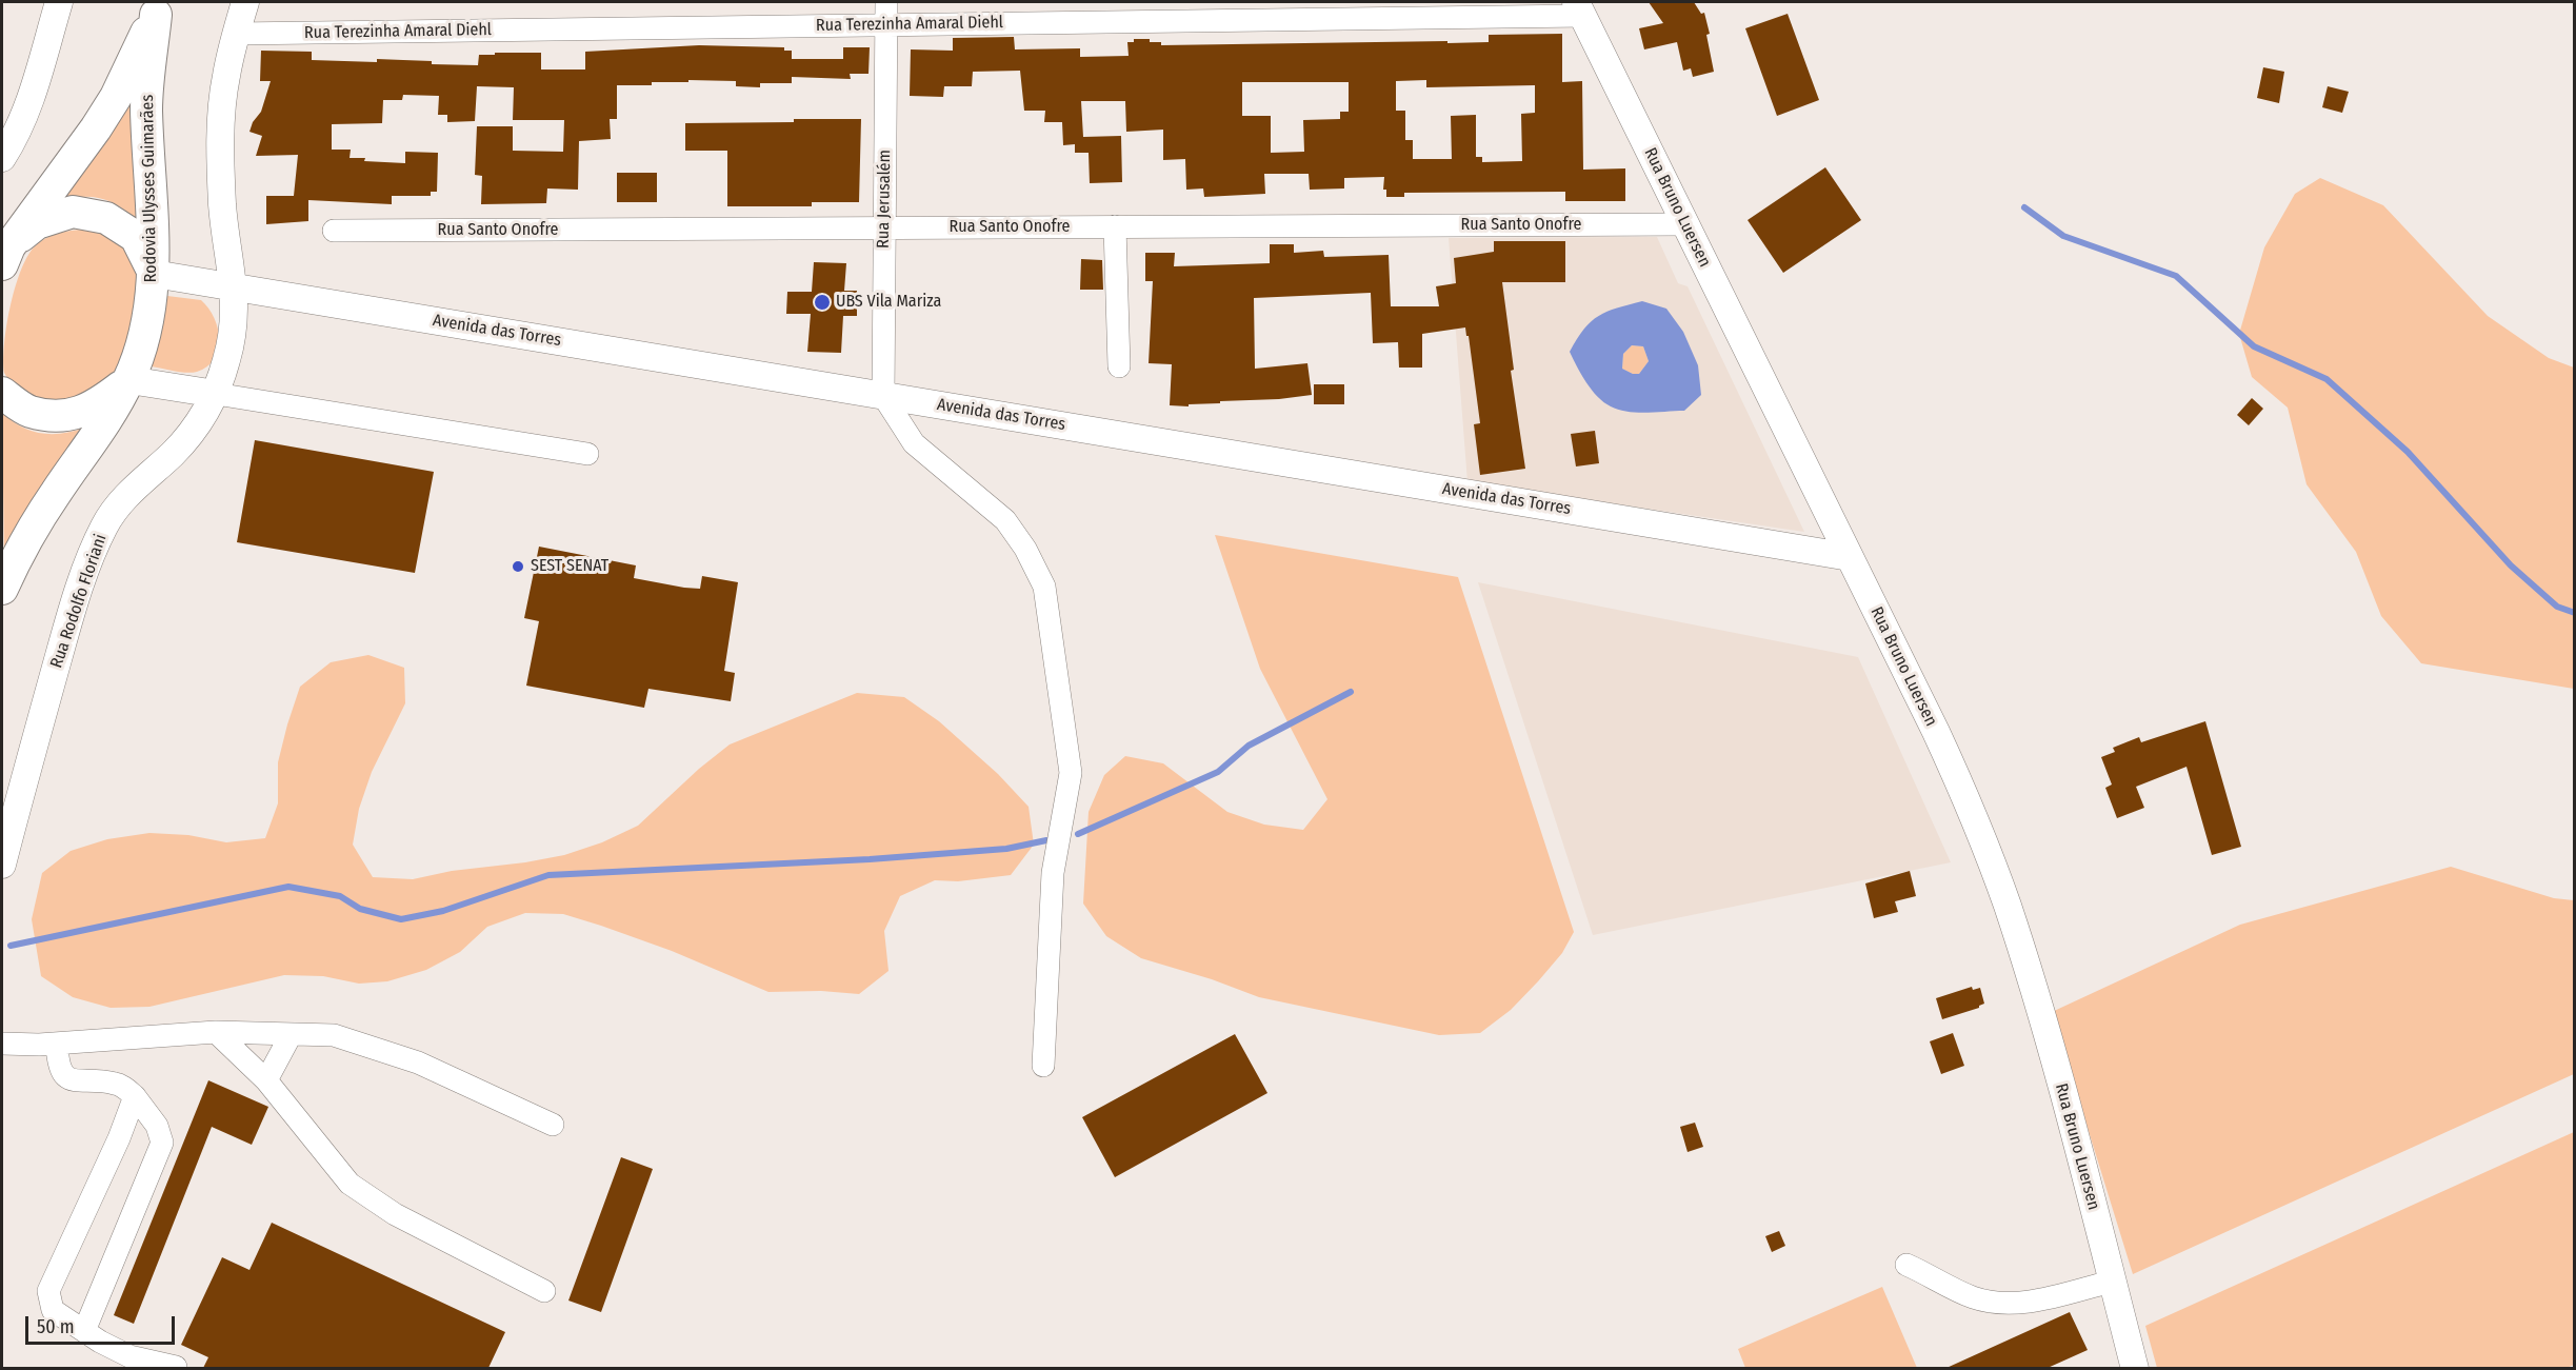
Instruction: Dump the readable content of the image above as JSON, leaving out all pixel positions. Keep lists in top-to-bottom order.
{
  "streets": {
    "highway": ["Rodovia Ulysses Guimarães"],
    "main road": ["Rua Bruno Luersen", "Avenida das Torres", "Rua Rodolfo Floriani"],
    "street": ["Rua Terezinha Amaral Diehl", "Rua Jerusalém", "Rua Santo Onofre"]
  },
  "crossings": [
    ["Rua Terezinha Amaral Diehl", "Rua Jerusalém"],
    ["Rua Terezinha Amaral Diehl", "Rua Bruno Luersen"],
    ["Rua Terezinha Amaral Diehl", "Rua Rodolfo Floriani"],
    ["Rodovia Ulysses Guimarães", "Avenida das Torres"],
    ["Rua Jerusalém", "Rua Santo Onofre"],
    ["Rua Jerusalém", "Avenida das Torres"],
    ["Rua Bruno Luersen", "Rua Santo Onofre"],
    ["Rua Bruno Luersen", "Avenida das Torres"],
    ["Avenida das Torres", "Rua Rodolfo Floriani"]
  ],
  "places": ["UBS Vila Mariza", "SEST SENAT"],
  "scale_bar": "50 m"
}
